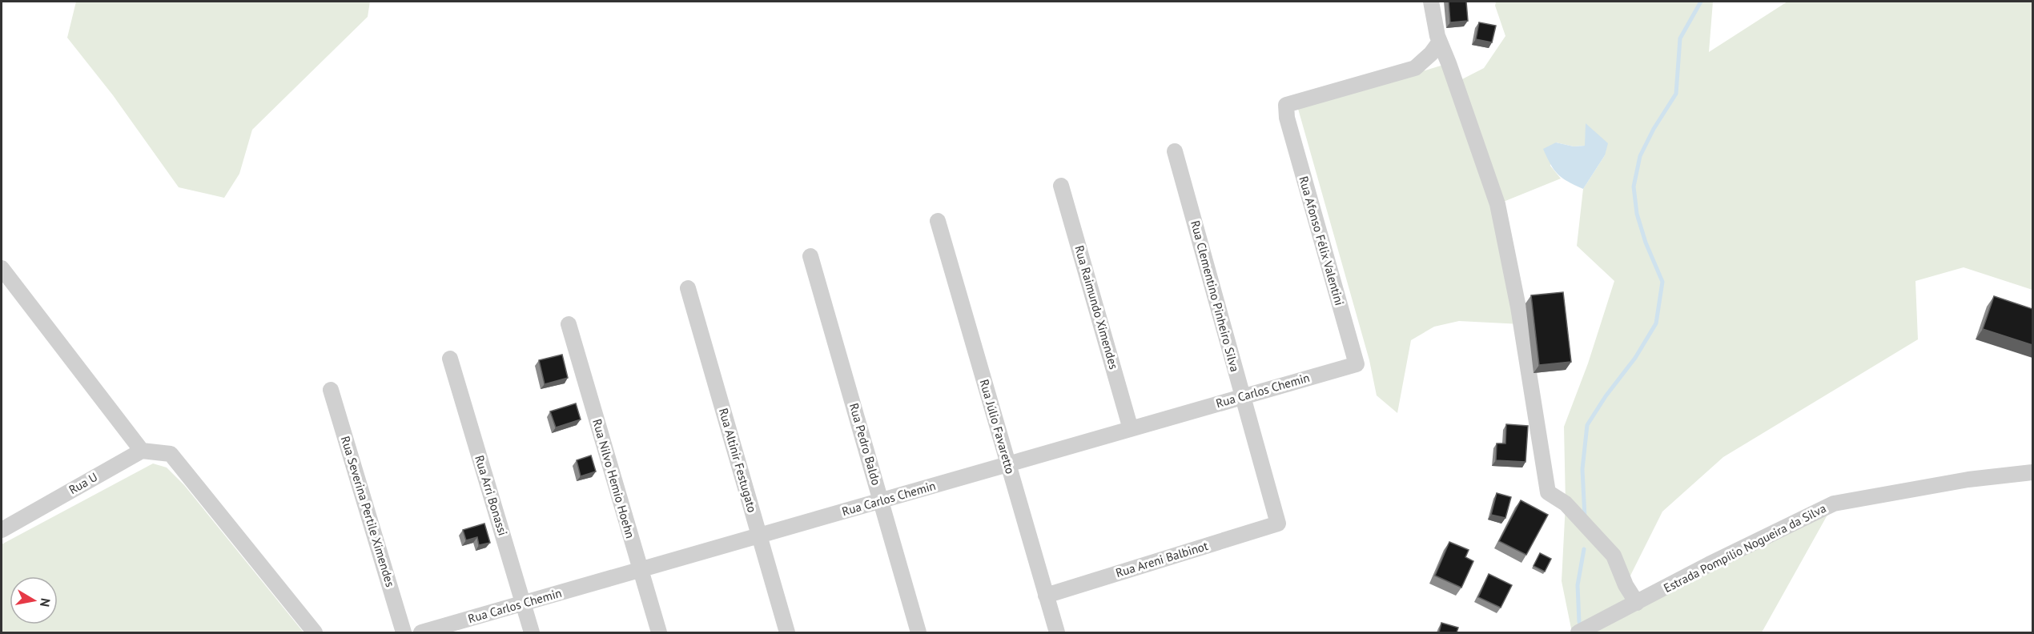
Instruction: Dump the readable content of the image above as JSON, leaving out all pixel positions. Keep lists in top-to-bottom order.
{
  "streets": {
    "street": [
      "Rua Afonso Félix Valentini",
      "Rua Clementino Pinheiro Silva",
      "Rua Raimundo Ximendes",
      "Rua Carlos Chemin",
      "Rua Júlio Favaretto",
      "Rua Pedro Baldo",
      "Rua Altinir Festugato",
      "Rua Nilvo Hemio Hoehn",
      "Rua U",
      "Rua Arri Bonassi",
      "Rua Severina Pertile Ximendes",
      "Estrada Pompílio Nogueira da Silva",
      "Rua Areni Balbinot"
    ]
  },
  "crossings": [
    ["Rua Afonso Félix Valentini", "Rua Carlos Chemin"],
    ["Rua Clementino Pinheiro Silva", "Rua Carlos Chemin"],
    ["Rua Clementino Pinheiro Silva", "Rua Areni Balbinot"],
    ["Rua Raimundo Ximendes", "Rua Carlos Chemin"],
    ["Rua Carlos Chemin", "Rua Júlio Favaretto"],
    ["Rua Carlos Chemin", "Rua Pedro Baldo"],
    ["Rua Carlos Chemin", "Rua Altinir Festugato"],
    ["Rua Carlos Chemin", "Rua Nilvo Hemio Hoehn"],
    ["Rua Carlos Chemin", "Rua Arri Bonassi"],
    ["Rua Júlio Favaretto", "Rua Areni Balbinot"]
  ],
  "north": "right"
}
